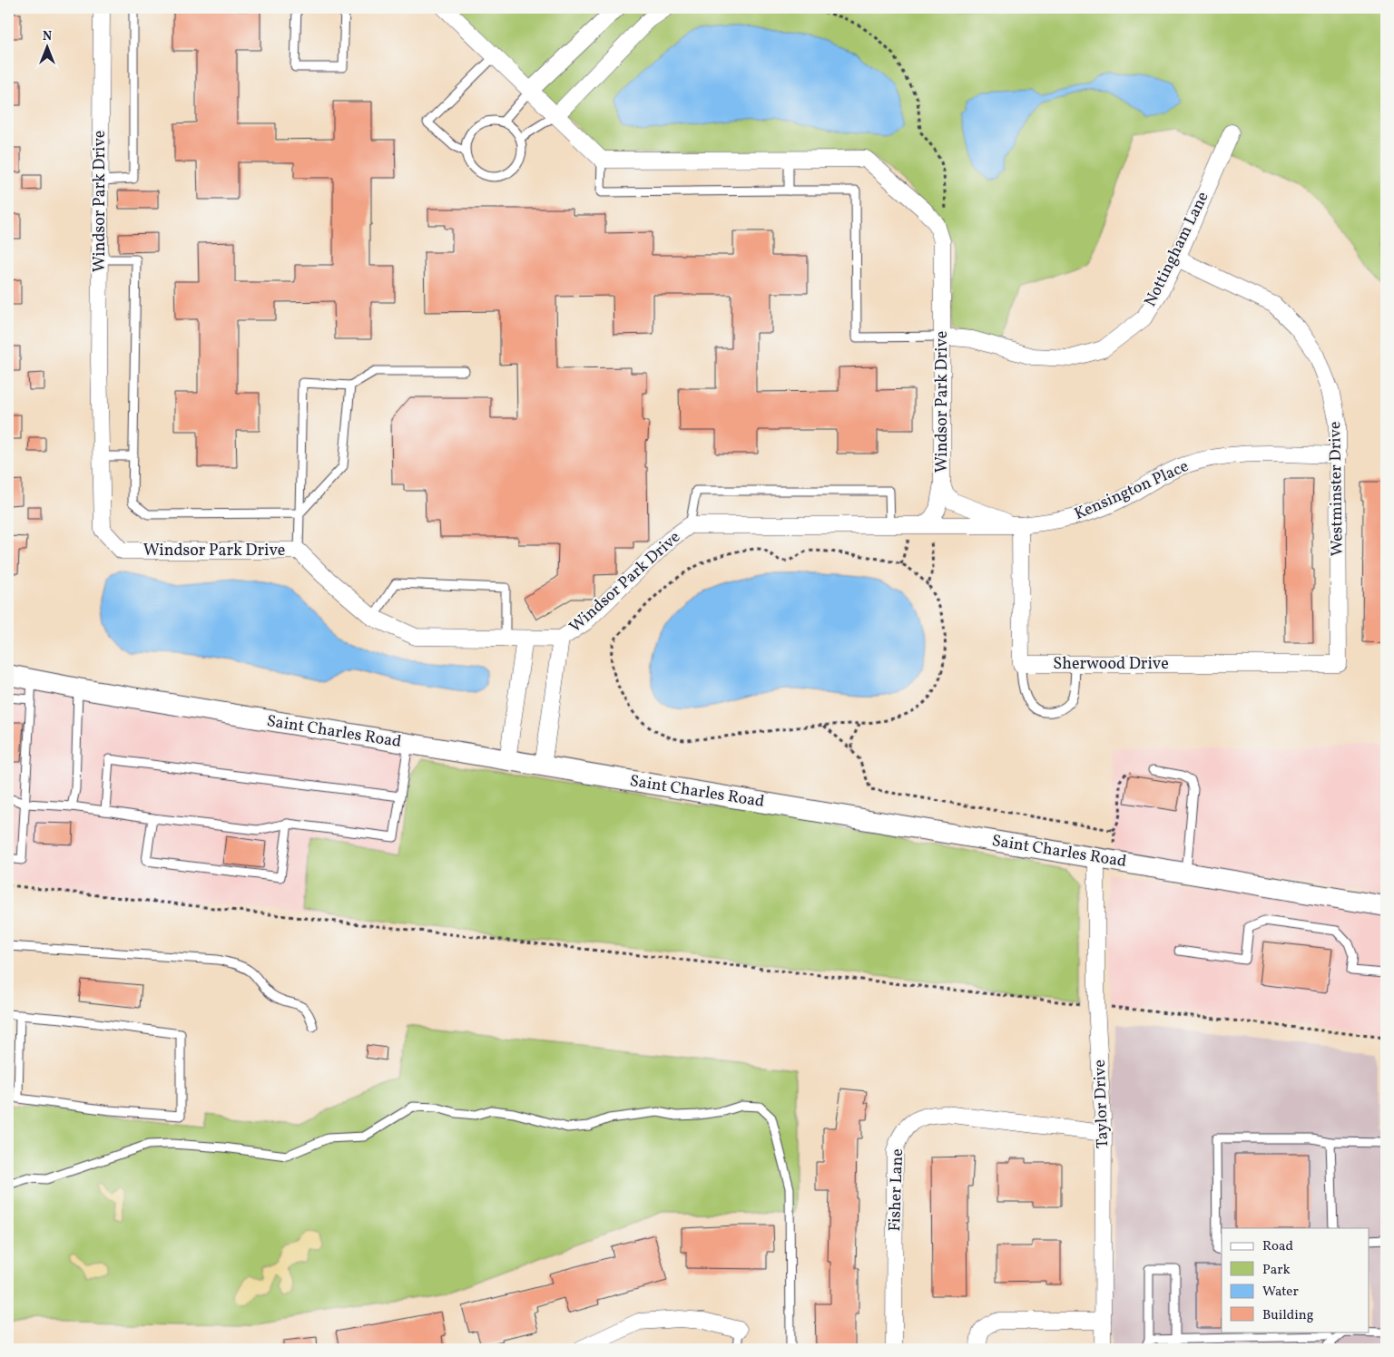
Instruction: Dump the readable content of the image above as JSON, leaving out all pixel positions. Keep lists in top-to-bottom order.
{
  "streets": {
    "street": [
      "Windsor Park Drive",
      "Nottingham Lane",
      "Westminster Drive",
      "Kensington Place",
      "Sherwood Drive",
      "Saint Charles Road",
      "Taylor Drive",
      "Fisher Lane"
    ]
  },
  "crossings": [
    ["Windsor Park Drive", "Nottingham Lane"],
    ["Windsor Park Drive", "Kensington Place"],
    ["Nottingham Lane", "Westminster Drive"],
    ["Westminster Drive", "Kensington Place"],
    ["Westminster Drive", "Sherwood Drive"],
    ["Saint Charles Road", "Taylor Drive"],
    ["Taylor Drive", "Fisher Lane"]
  ],
  "legend": [
    "Road",
    "Park",
    "Water",
    "Building"
  ],
  "north": "top"
}
